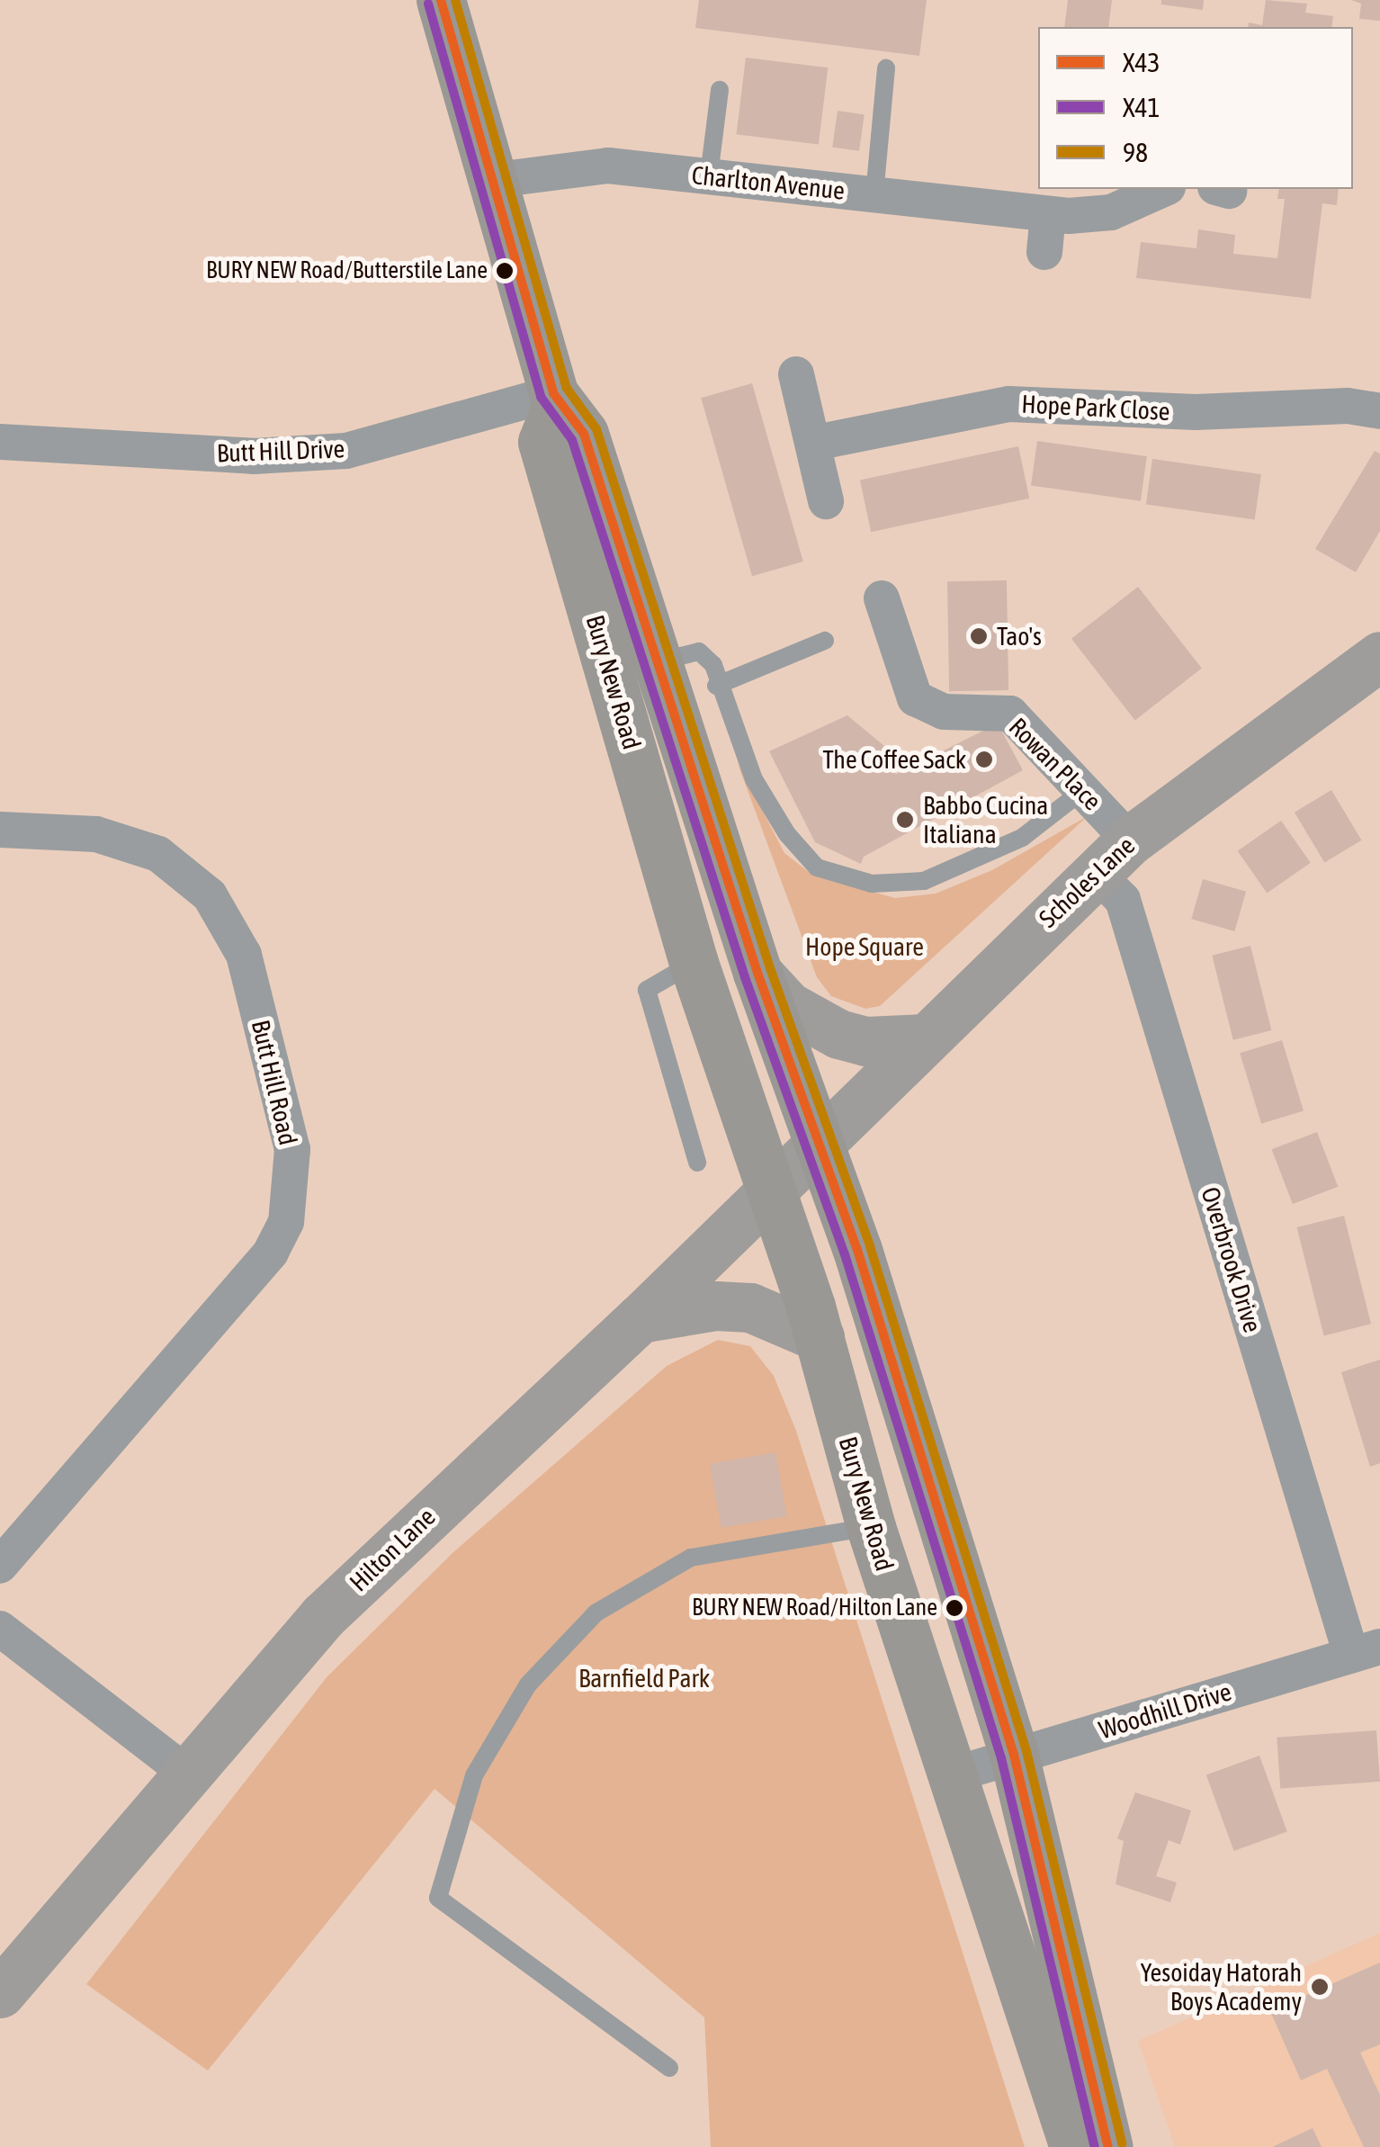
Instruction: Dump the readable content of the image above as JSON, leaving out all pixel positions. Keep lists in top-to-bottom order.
{
  "streets": {
    "highway": ["Bury New Road"],
    "main road": ["Scholes Lane", "Hilton Lane"],
    "street": [
      "Charlton Avenue",
      "Hope Park Close",
      "Butt Hill Drive",
      "Rowan Place",
      "Butt Hill Road",
      "Overbrook Drive",
      "Woodhill Drive"
    ]
  },
  "crossings": [
    ["Charlton Avenue", "Bury New Road"],
    ["Butt Hill Drive", "Bury New Road"],
    ["Bury New Road", "Scholes Lane"],
    ["Bury New Road", "Hilton Lane"],
    ["Bury New Road", "Woodhill Drive"],
    ["Rowan Place", "Scholes Lane"],
    ["Rowan Place", "Overbrook Drive"],
    ["Scholes Lane", "Overbrook Drive"],
    ["Scholes Lane", "Hilton Lane"],
    ["Overbrook Drive", "Woodhill Drive"]
  ],
  "parks": ["Hope Square", "Barnfield Park"],
  "places": [
    "BURY NEW Road/Butterstile Lane",
    "Tao's",
    "The Coffee Sack",
    "Babbo Cucina Italiana",
    "BURY NEW Road/Hilton Lane",
    "Yesoiday Hatorah Boys Academy"
  ],
  "lines": ["transit line X43", "transit line 98", "transit line X41"],
  "legend": ["X43", "X41", "98"]
}
